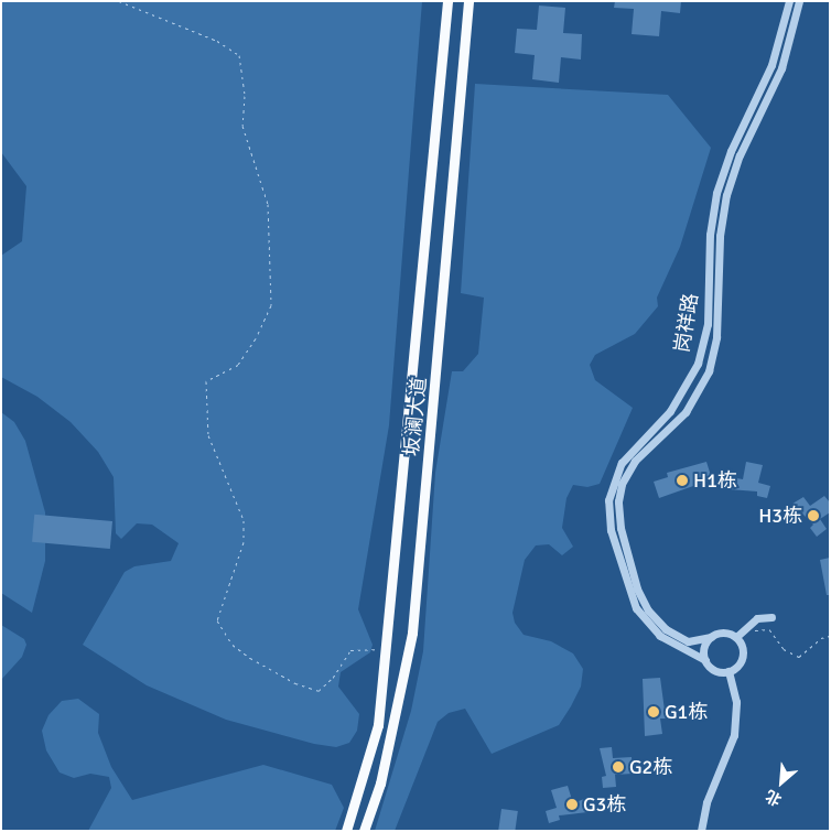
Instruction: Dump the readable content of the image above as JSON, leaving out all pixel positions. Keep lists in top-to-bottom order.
{
  "streets": {
    "main road": ["坂澜大道"],
    "street": ["岗祥路"]
  },
  "places": [
    "H1栋",
    "H3栋",
    "G1栋",
    "G2栋",
    "G3栋"
  ],
  "north": "bottom left"
}
